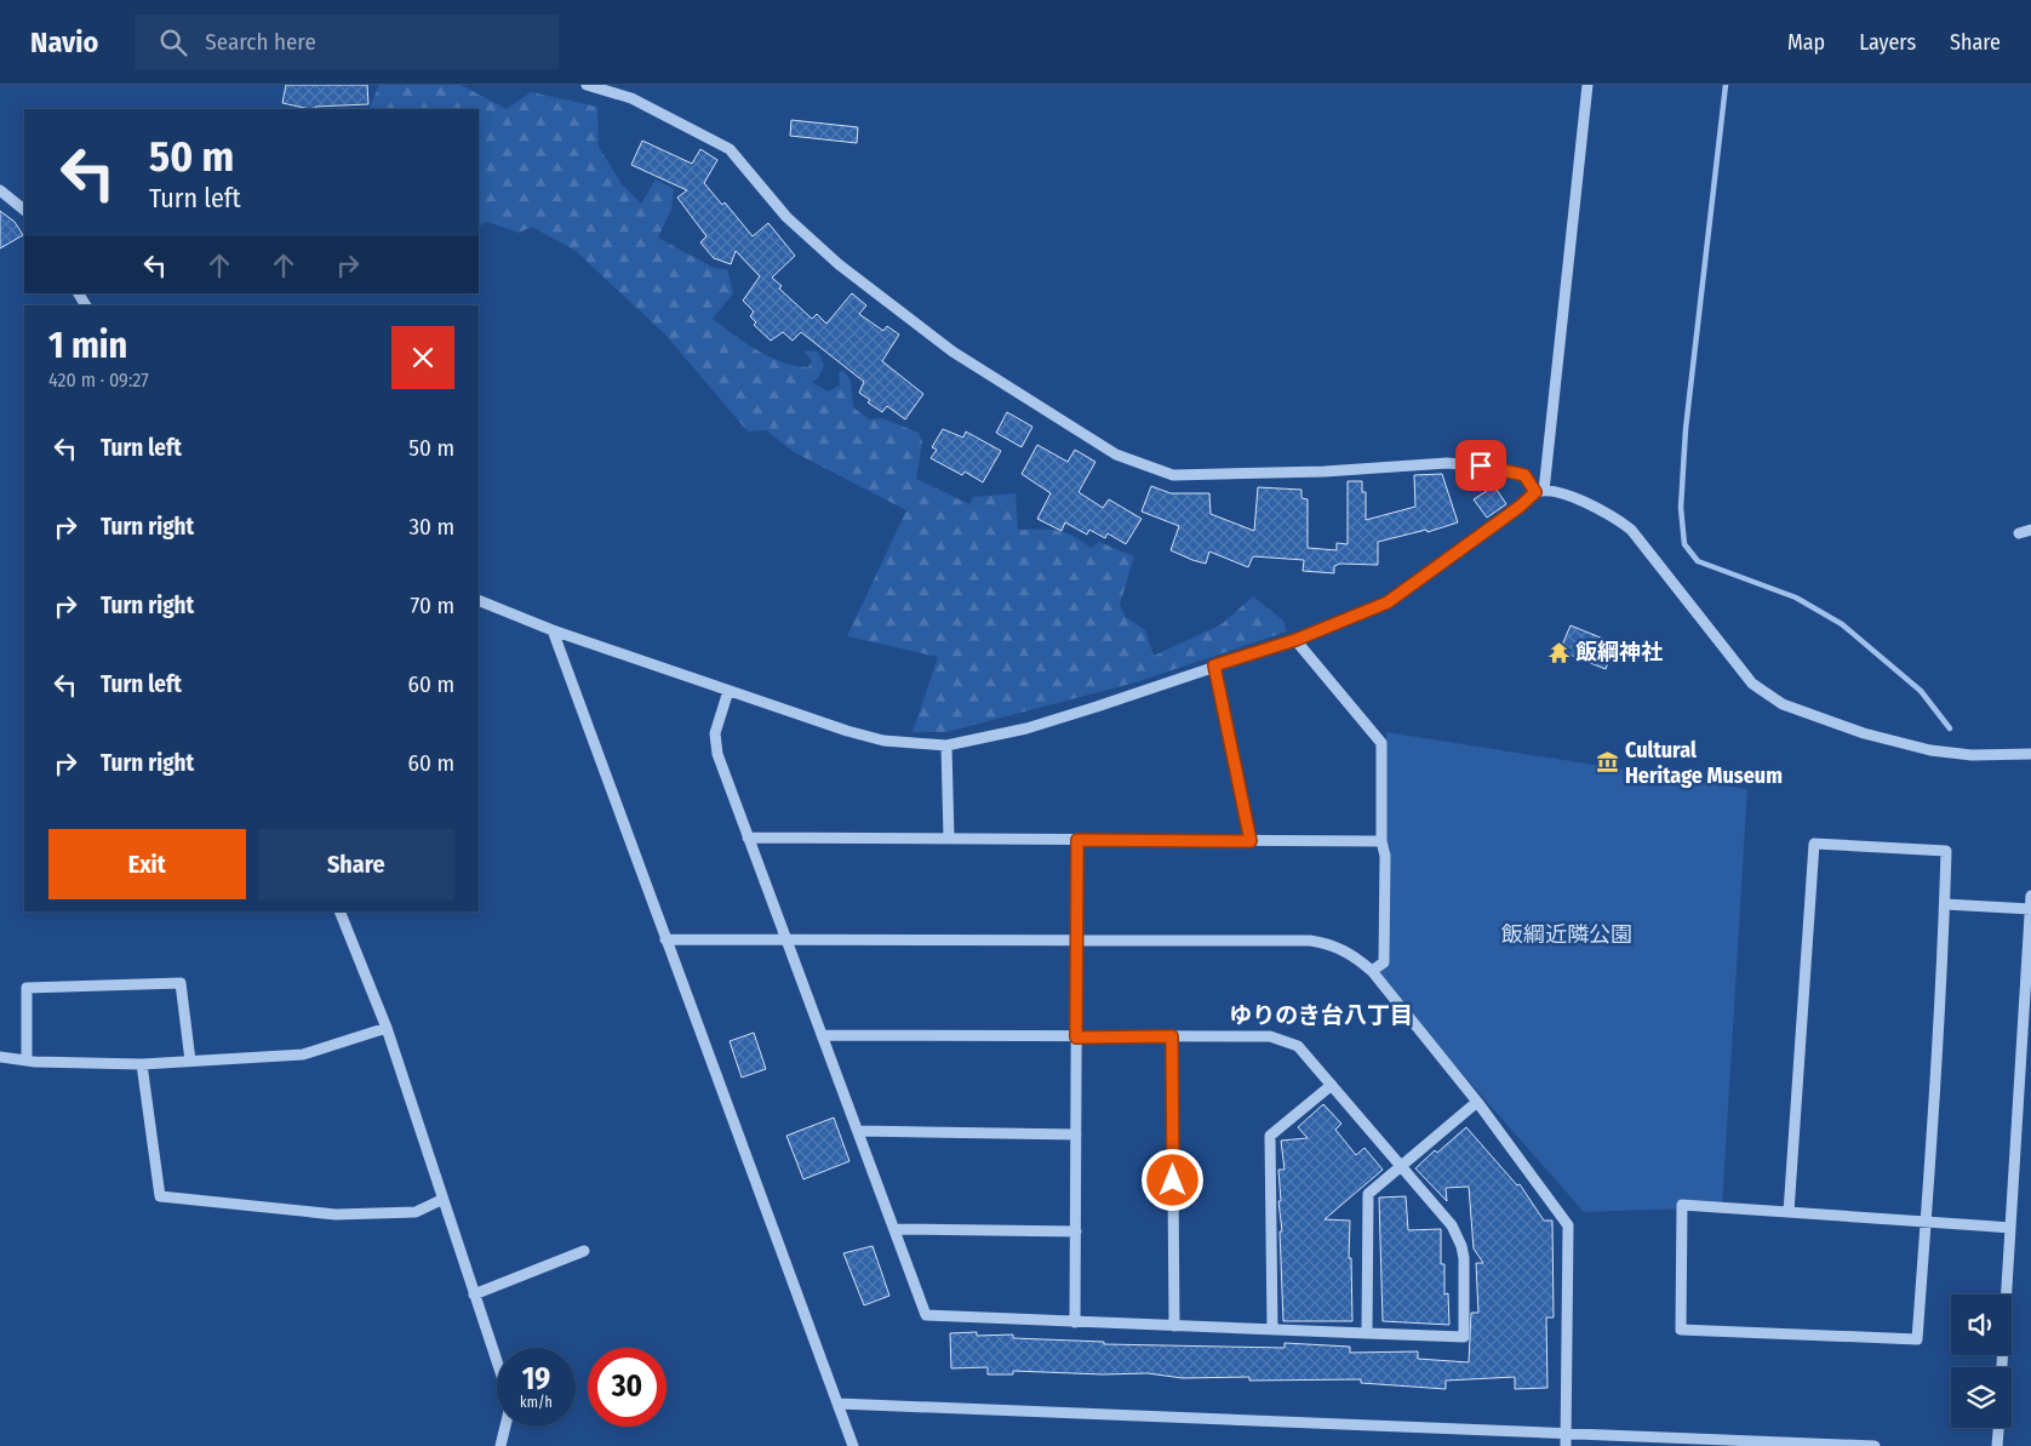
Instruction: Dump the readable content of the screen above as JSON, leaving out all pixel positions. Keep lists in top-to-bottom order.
{
  "districts": ["ゆりのき台八丁目"],
  "parks": ["飯綱近隣公園"],
  "places": {
    "temple": ["飯綱神社"],
    "museum": ["Cultural Heritage Museum"]
  },
  "page": {
    "header": "Navio",
    "search": "Search here",
    "nav": ["Map", "Layers", "Share"],
    "turn": ["50 m", "Turn left"],
    "heading": ["1 min", "420 m · 09:27"],
    "list": [
      {
        "name": "Turn left",
        "value": "50 m"
      },
      {
        "name": "Turn right",
        "value": "30 m"
      },
      {
        "name": "Turn right",
        "value": "70 m"
      },
      {
        "name": "Turn left",
        "value": "60 m"
      },
      {
        "name": "Turn right",
        "value": "60 m"
      }
    ],
    "buttons": ["Exit", "Share"],
    "speed": "19 km/h",
    "limit": "30"
  }
}
